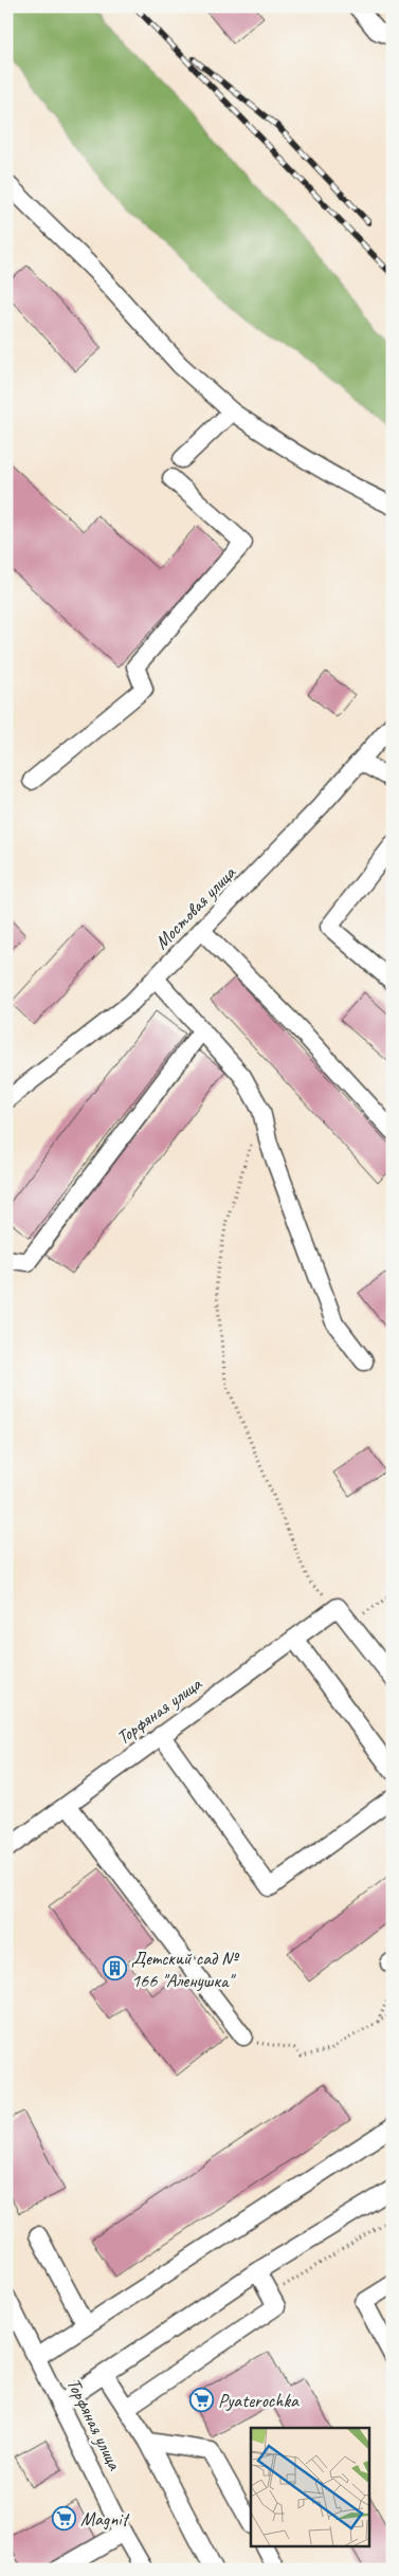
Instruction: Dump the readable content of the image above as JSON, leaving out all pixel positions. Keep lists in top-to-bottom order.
{
  "streets": {
    "street": ["Мостовая улица", "Торфяная улица"]
  },
  "places": {
    "building": ["Детский сад № 166 \"Аленушка\""],
    "supermarket": ["Pyaterochka", "Magnit"]
  }
}
